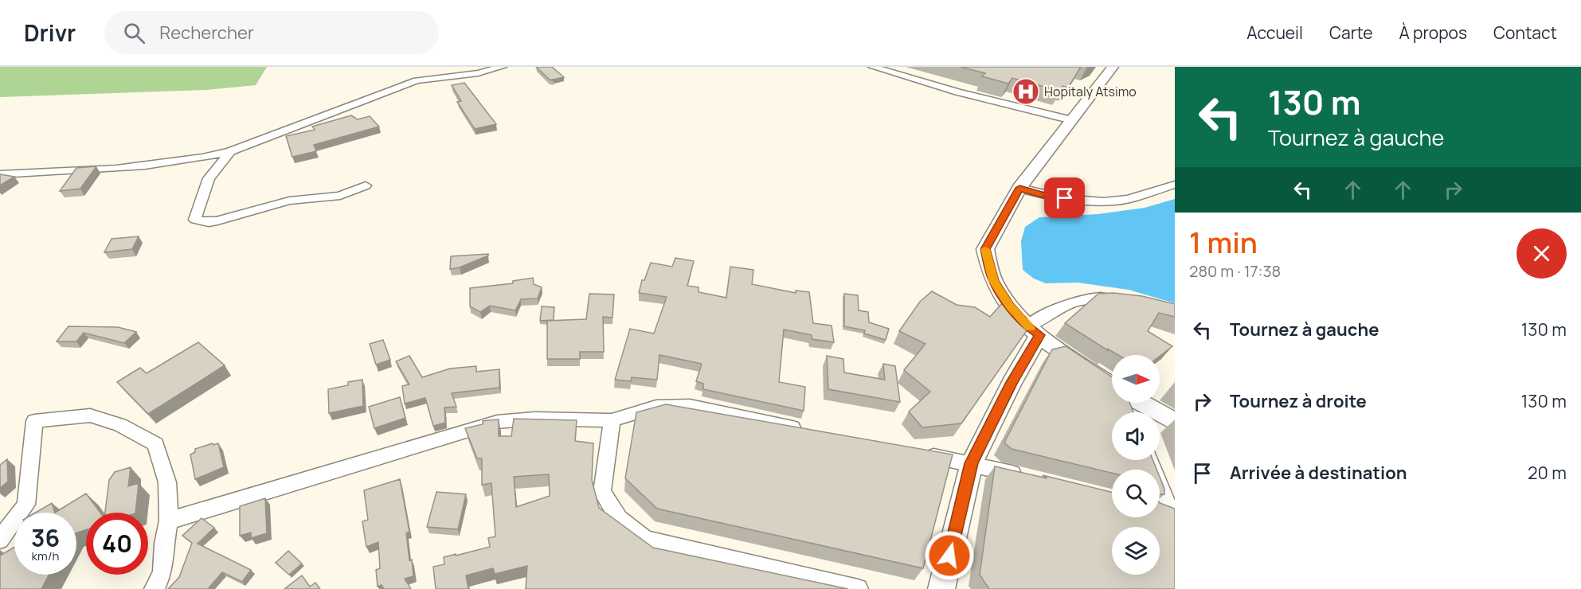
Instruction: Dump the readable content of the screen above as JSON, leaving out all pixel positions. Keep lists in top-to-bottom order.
{
  "places": {
    "hospital": ["Hopitaly Atsimo"]
  },
  "north": "right",
  "page": {
    "header": "Drivr",
    "search": "Rechercher",
    "nav": [
      "Accueil",
      "Carte",
      "À propos",
      "Contact"
    ],
    "turn": ["130 m", "Tournez à gauche"],
    "heading": ["1 min", "280 m · 17:38"],
    "list": [
      {
        "name": "Tournez à gauche",
        "value": "130 m"
      },
      {
        "name": "Tournez à droite",
        "value": "130 m"
      },
      {
        "name": "Arrivée à destination",
        "value": "20 m"
      }
    ],
    "speed": "36 km/h",
    "limit": "40"
  }
}
